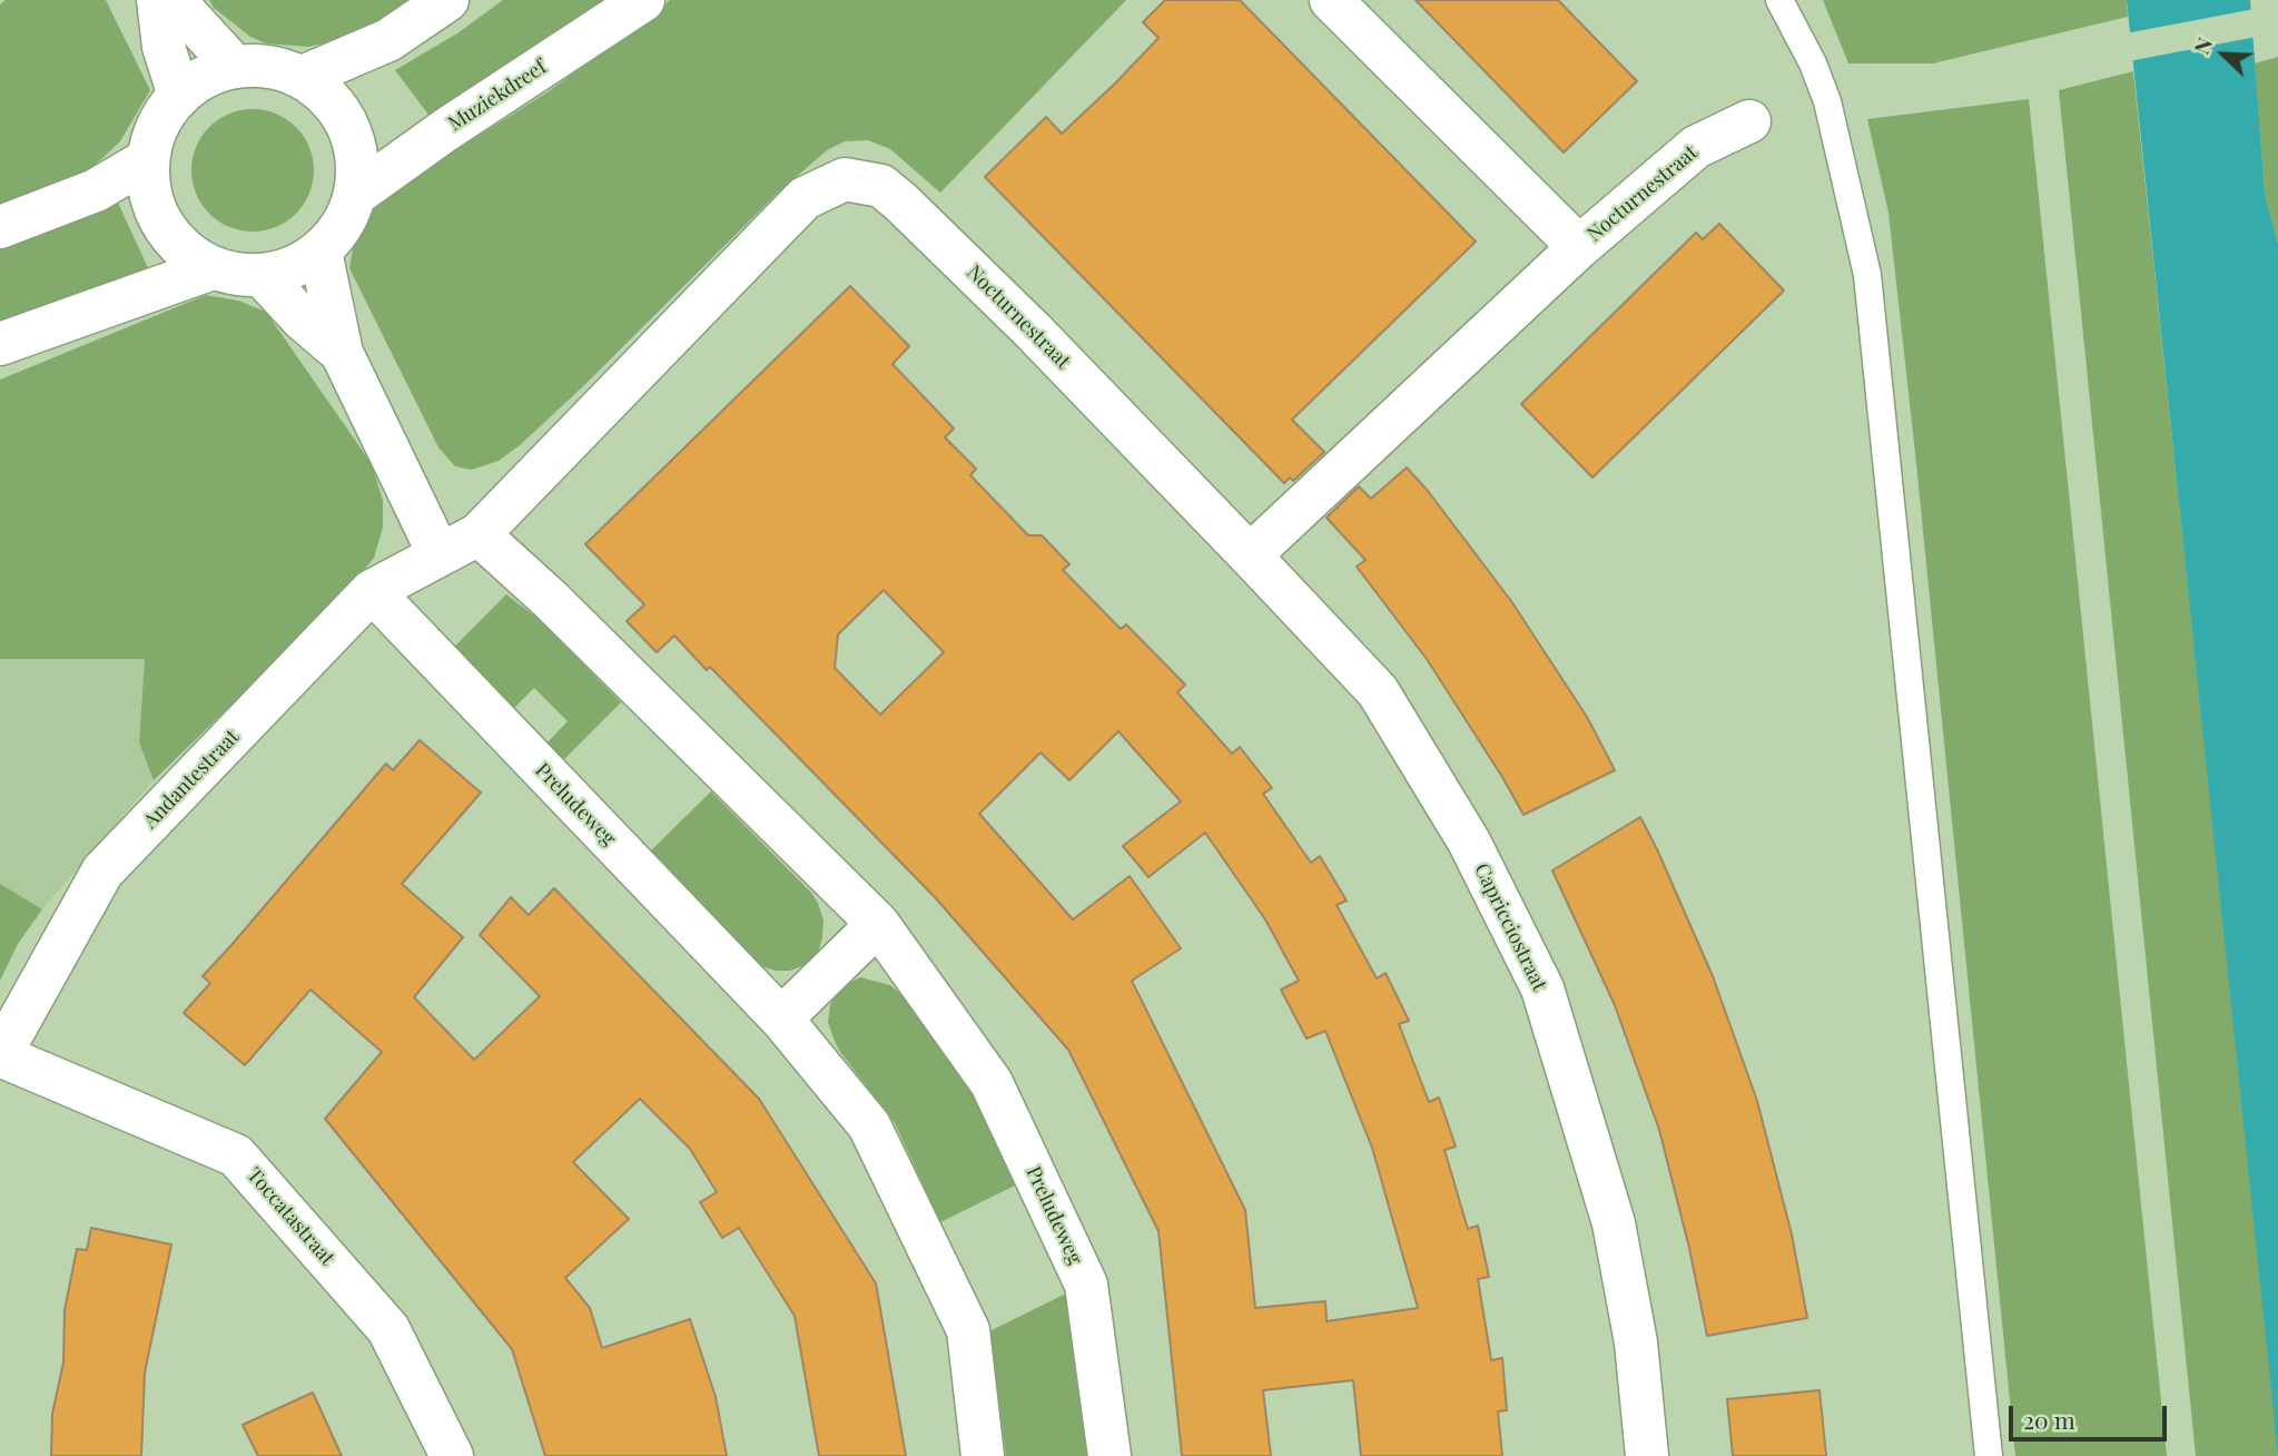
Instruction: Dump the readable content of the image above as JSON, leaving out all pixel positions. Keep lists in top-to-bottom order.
{
  "streets": {
    "street": [
      "Muziekdreef",
      "Nocturnestraat",
      "Andantestraat",
      "Preludeweg",
      "Capricciostraat",
      "Toccatastraat"
    ]
  },
  "crossings": [
    ["Nocturnestraat", "Andantestraat"],
    ["Nocturnestraat", "Preludeweg"],
    ["Nocturnestraat", "Capricciostraat"],
    ["Andantestraat", "Preludeweg"],
    ["Andantestraat", "Toccatastraat"]
  ],
  "scale_bar": "20 m",
  "north": "top left"
}
